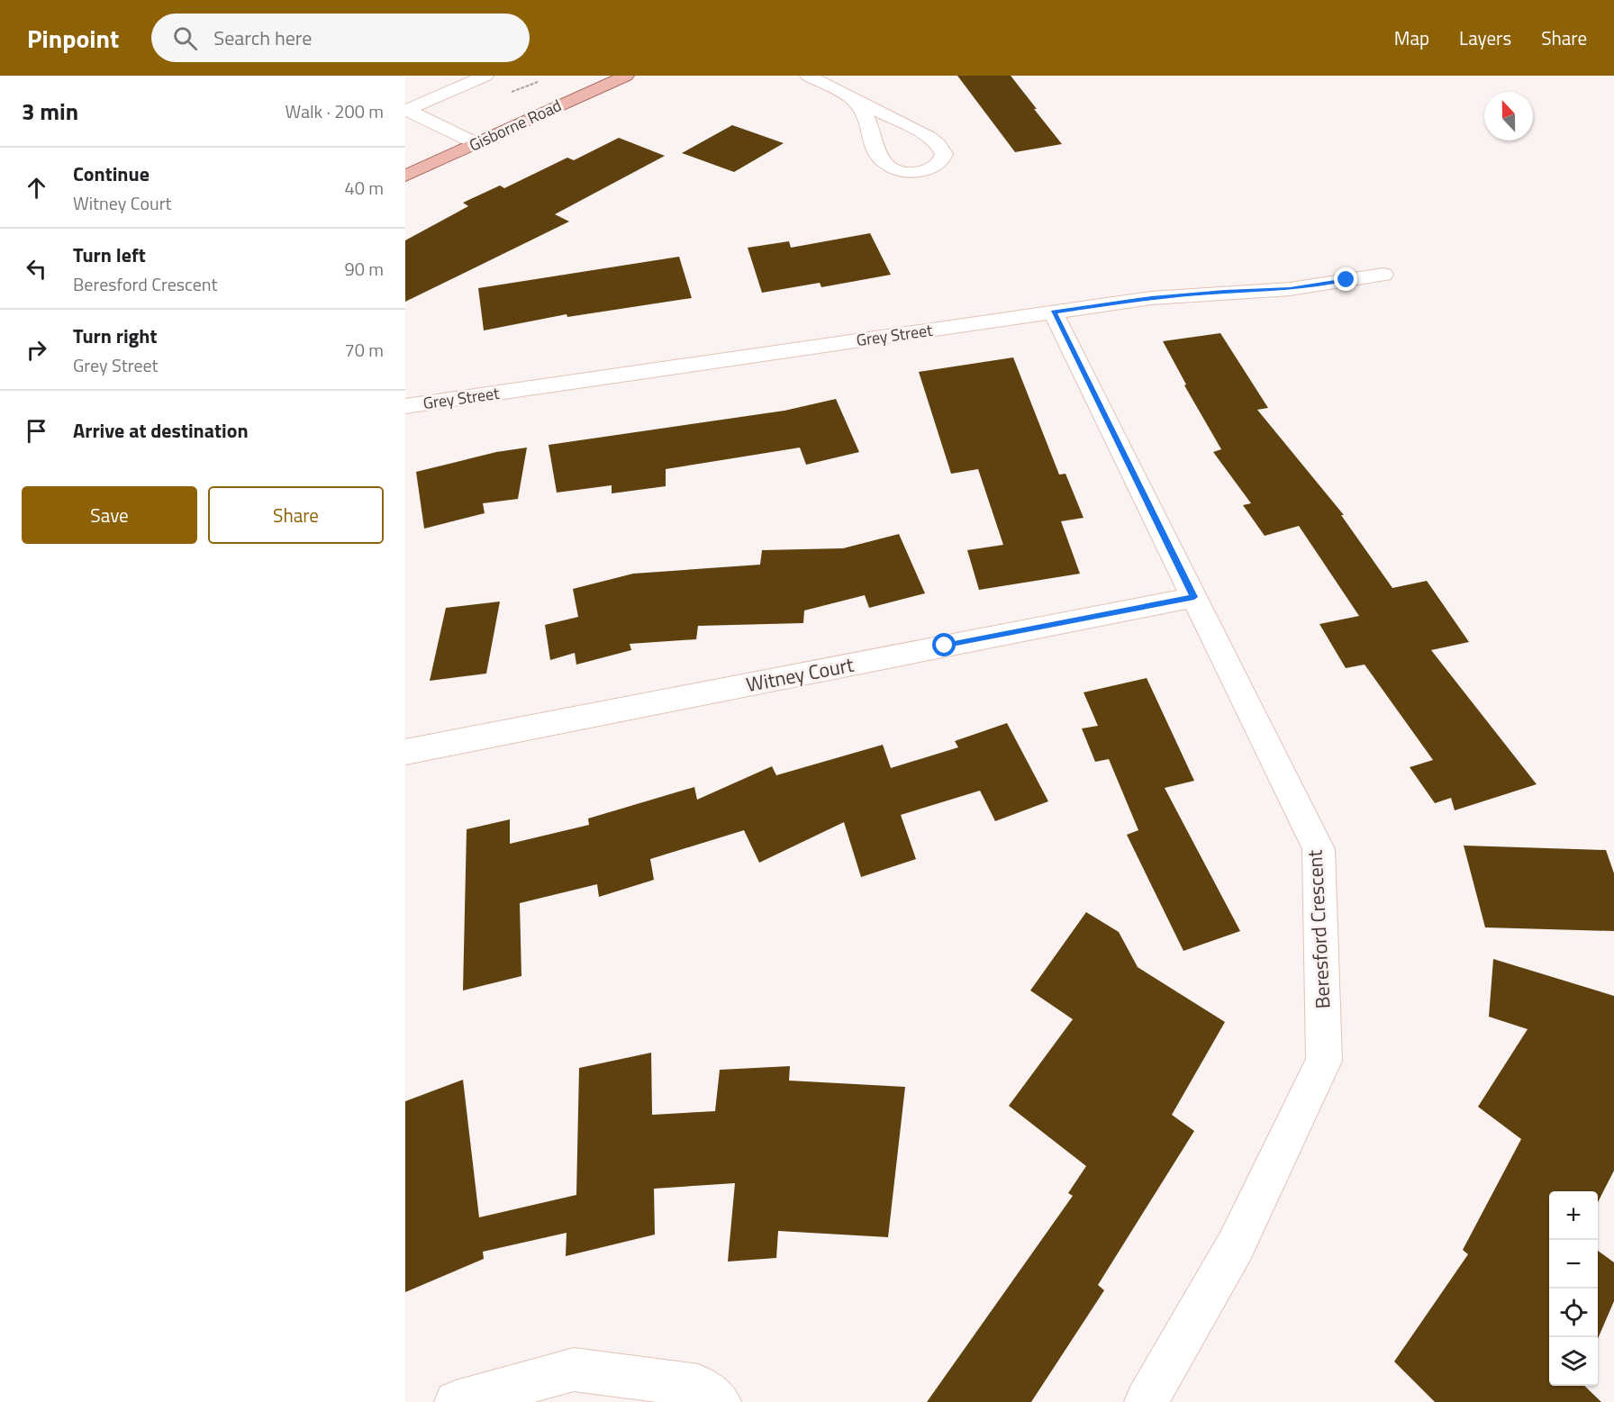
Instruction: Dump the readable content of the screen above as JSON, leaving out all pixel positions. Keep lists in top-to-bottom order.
{
  "streets": {
    "main road": ["Gisborne Road"],
    "street": ["Grey Street", "Witney Court", "Beresford Crescent"]
  },
  "crossings": [
    ["Grey Street", "Beresford Crescent"],
    ["Witney Court", "Beresford Crescent"]
  ],
  "north": "top",
  "page": {
    "header": "Pinpoint",
    "search": "Search here",
    "nav": ["Map", "Layers", "Share"],
    "heading": ["3 min", "Walk · 200 m"],
    "list": [
      ["Continue", "Witney Court", "40 m"],
      ["Turn left", "Beresford Crescent", "90 m"],
      ["Turn right", "Grey Street", "70 m"],
      "Arrive at destination"
    ],
    "buttons": ["Save", "Share"],
    "map_buttons": ["+", "−"]
  }
}
